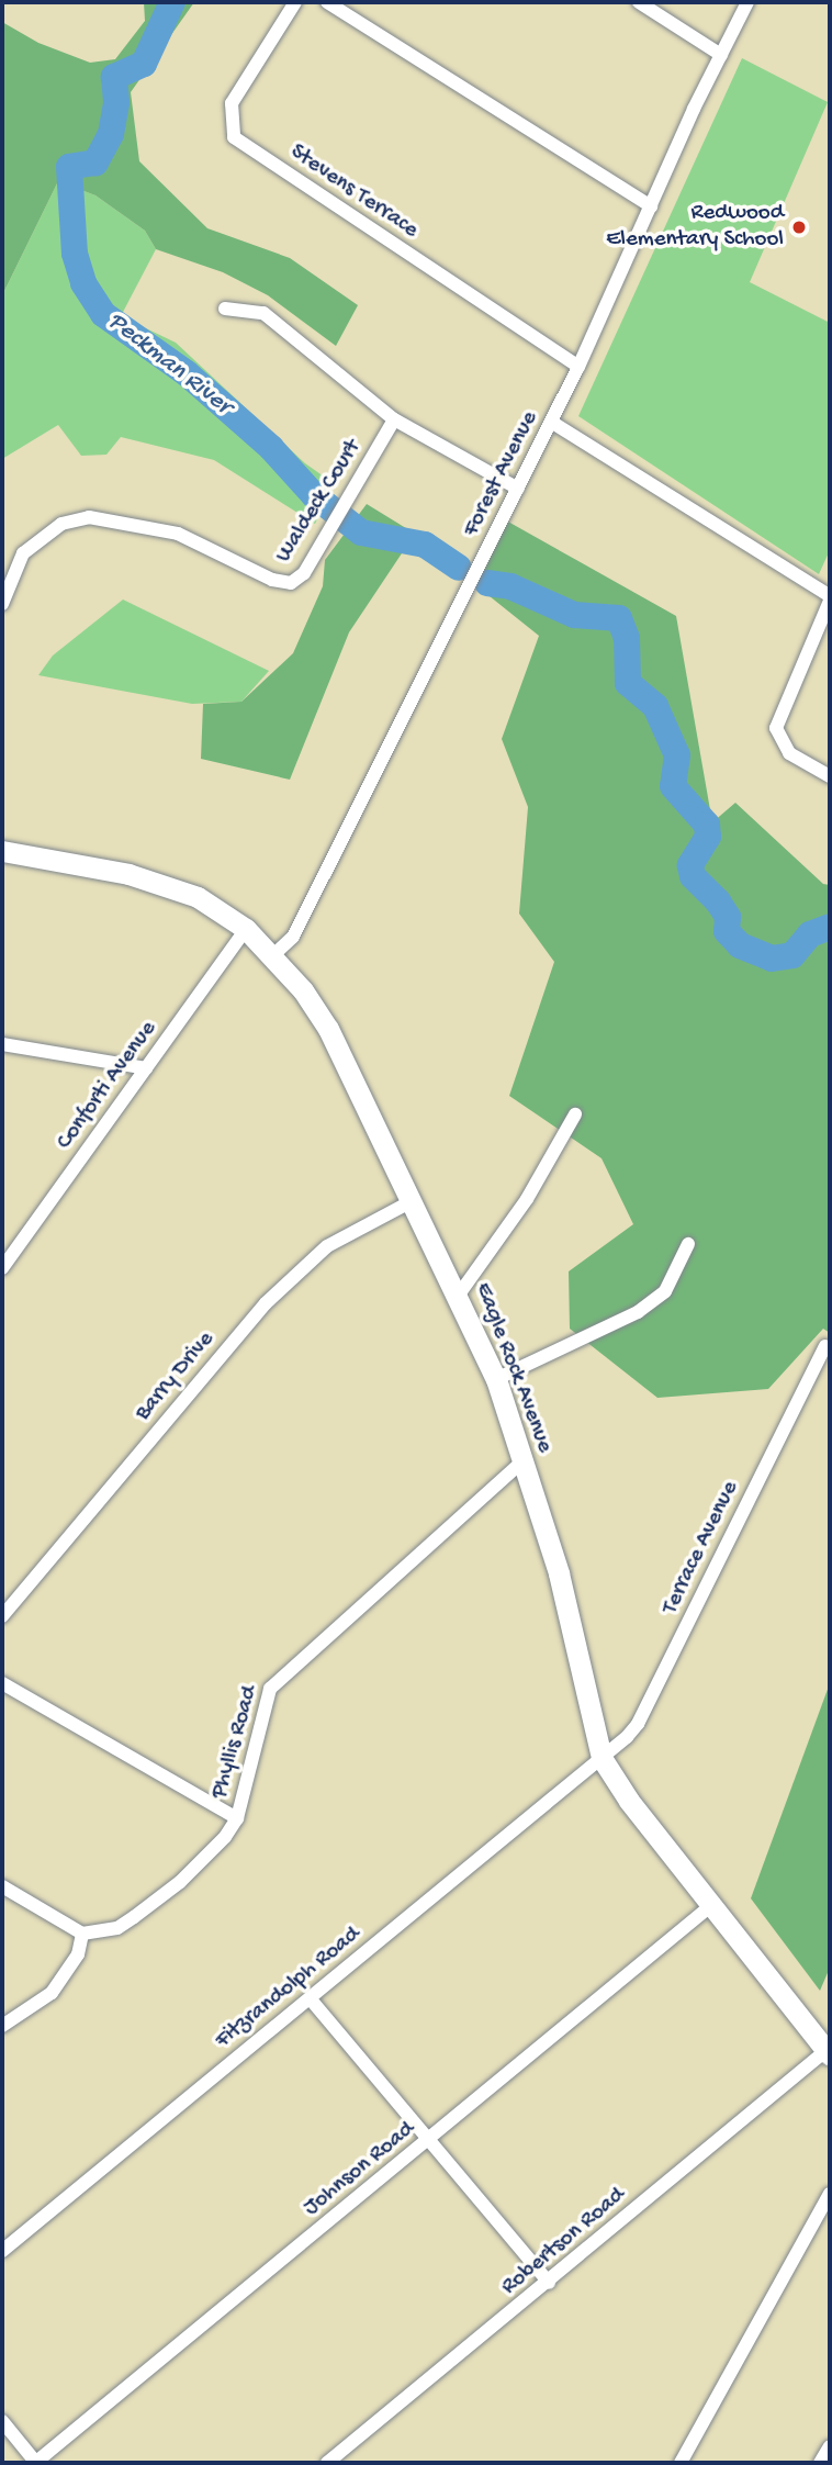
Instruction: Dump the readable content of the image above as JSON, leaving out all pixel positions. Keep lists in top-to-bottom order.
{
  "streets": {
    "main road": ["Eagle Rock Avenue"],
    "street": [
      "Stevens Terrace",
      "Forest Avenue",
      "Waldeck Court",
      "Conforti Avenue",
      "Barry Drive",
      "Terrace Avenue",
      "Phyllis Road",
      "Fitzrandolph Road",
      "Johnson Road",
      "Robertson Road"
    ]
  },
  "crossings": [
    ["Stevens Terrace", "Forest Avenue"],
    ["Forest Avenue", "Eagle Rock Avenue"],
    ["Conforti Avenue", "Eagle Rock Avenue"],
    ["Eagle Rock Avenue", "Barry Drive"],
    ["Eagle Rock Avenue", "Terrace Avenue"],
    ["Eagle Rock Avenue", "Phyllis Road"],
    ["Eagle Rock Avenue", "Fitzrandolph Road"],
    ["Eagle Rock Avenue", "Johnson Road"],
    ["Eagle Rock Avenue", "Robertson Road"],
    ["Terrace Avenue", "Fitzrandolph Road"]
  ],
  "water": ["Peckman River"],
  "places": ["Redwood Elementary School"]
}
